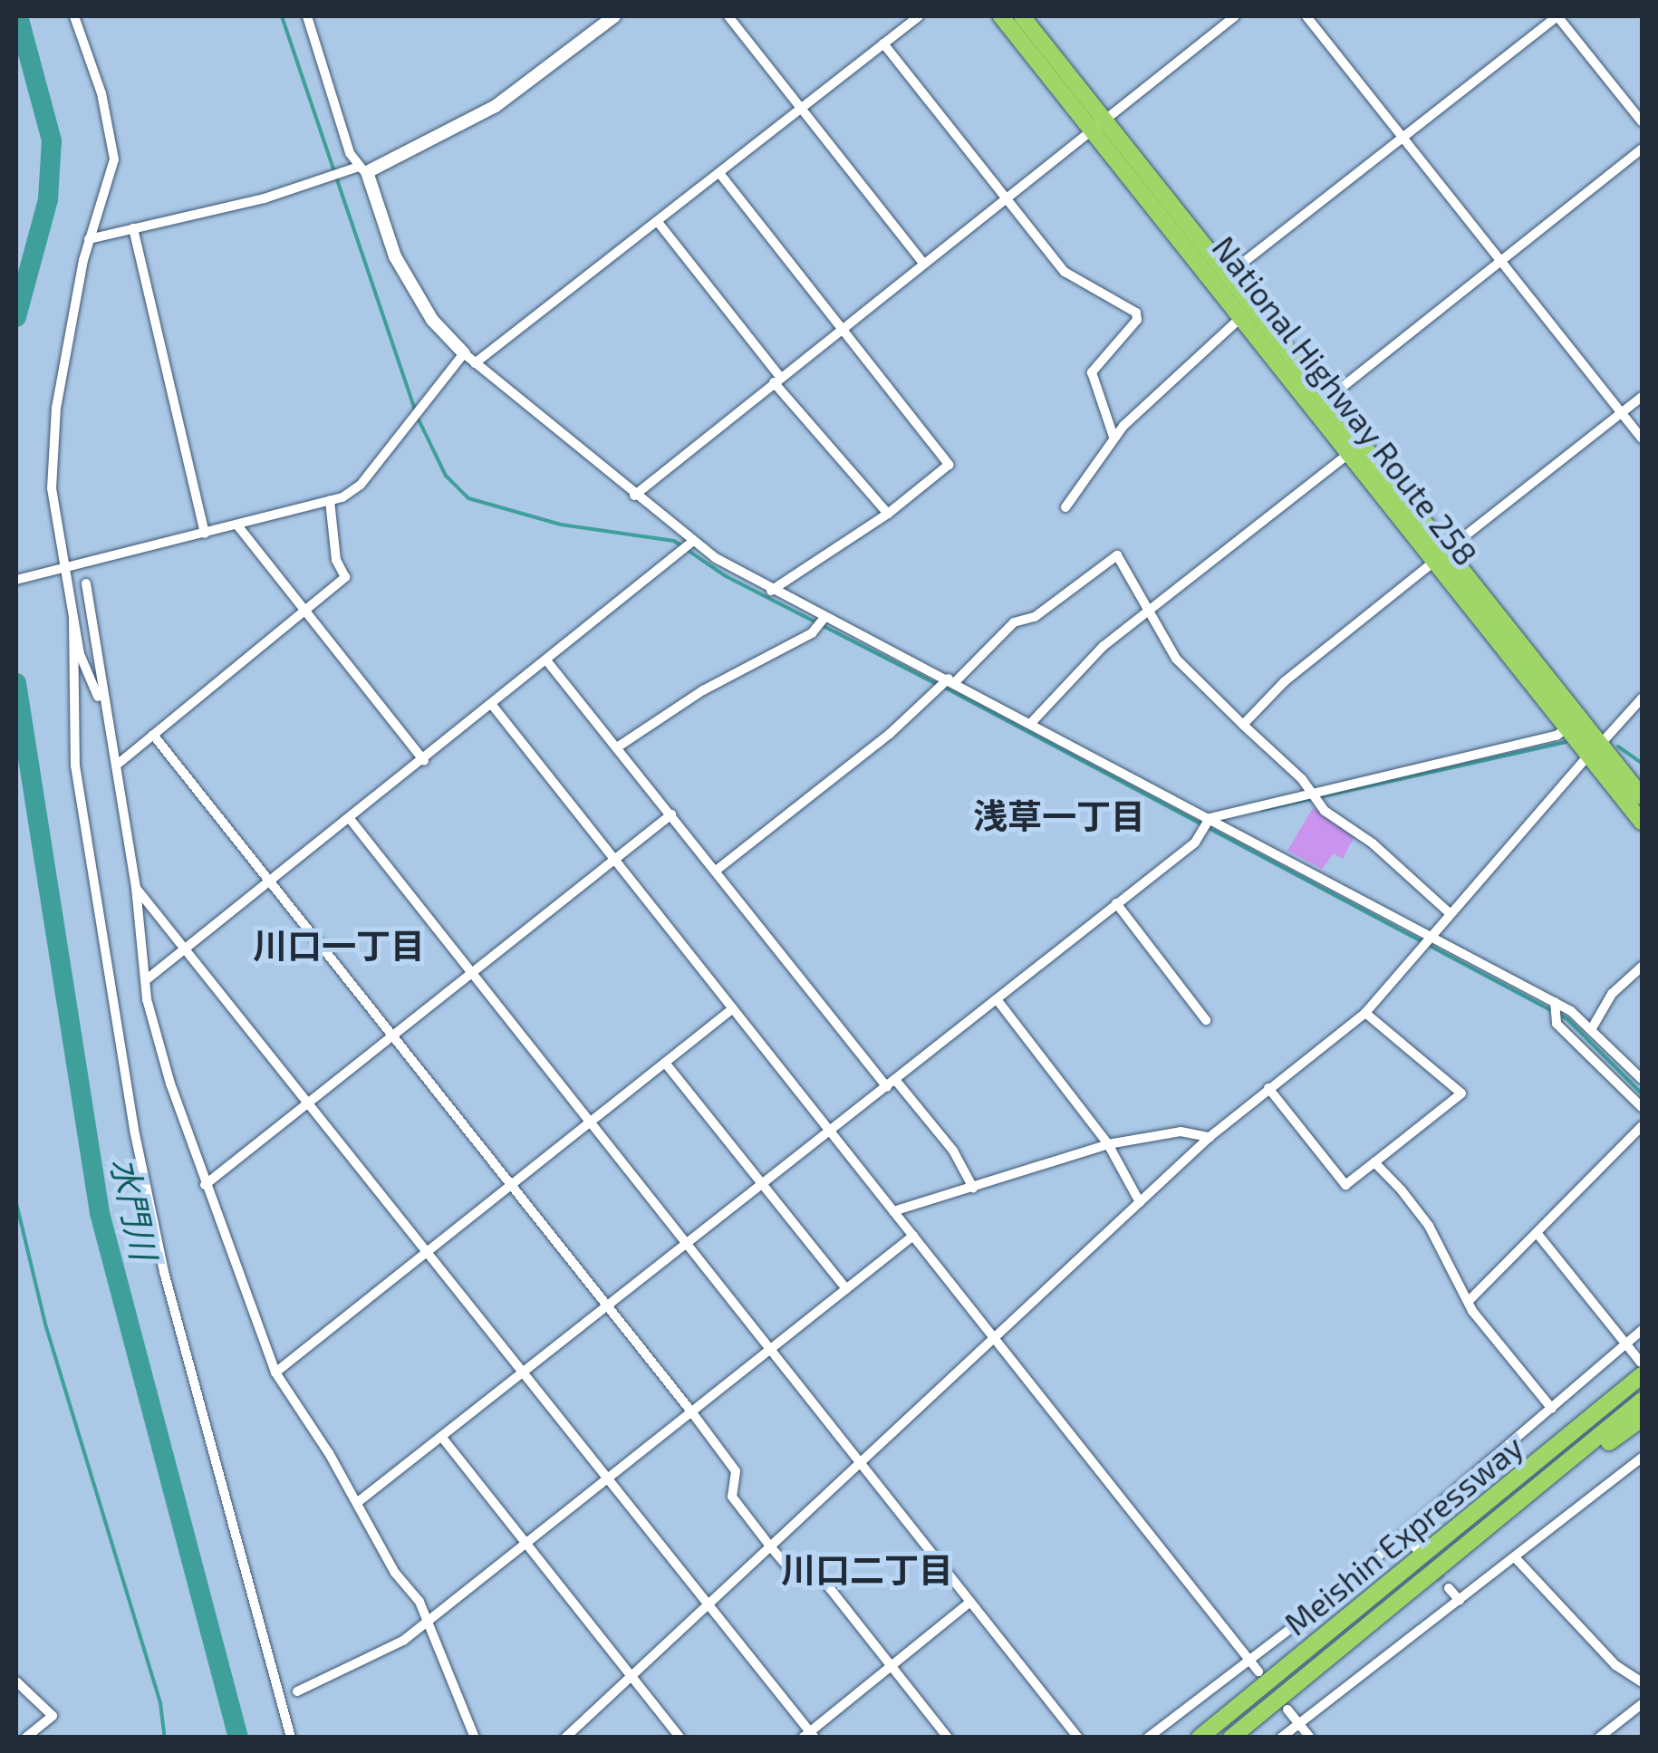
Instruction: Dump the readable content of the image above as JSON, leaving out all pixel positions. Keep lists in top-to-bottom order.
{
  "streets": {
    "highway": ["National Highway Route 258", "Meishin Expressway"]
  },
  "districts": ["浅草一丁目", "川口一丁目", "川口二丁目"],
  "water": ["水門川"]
}
